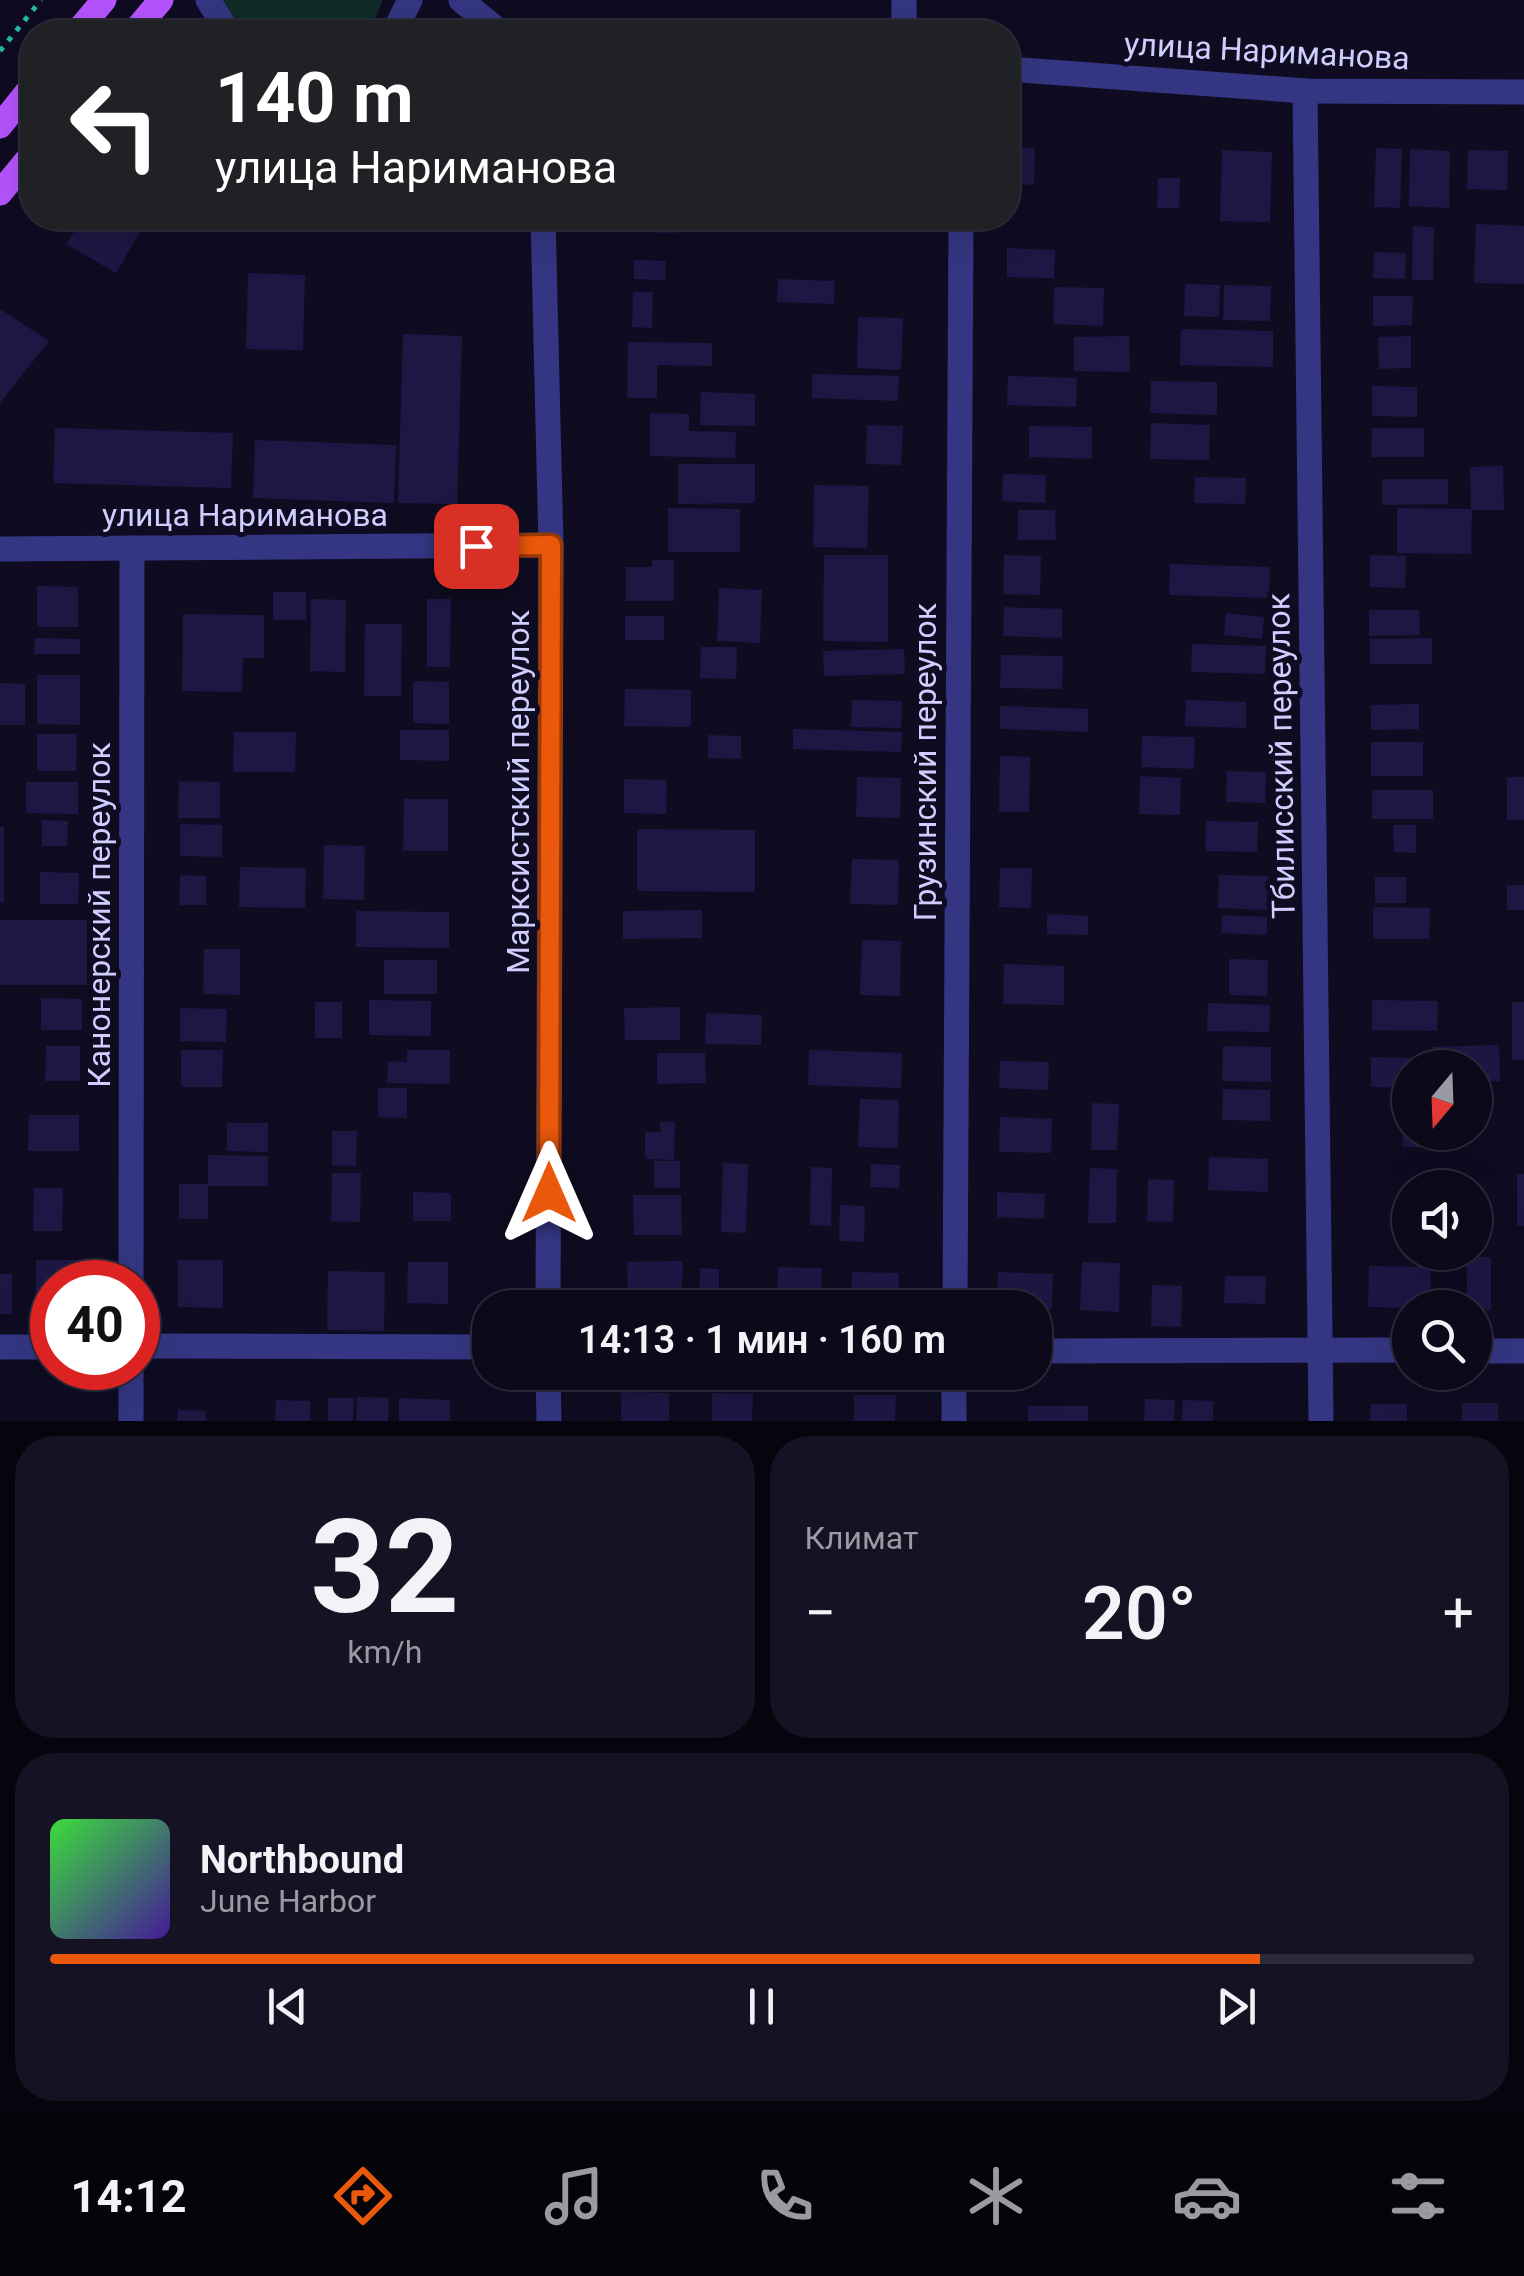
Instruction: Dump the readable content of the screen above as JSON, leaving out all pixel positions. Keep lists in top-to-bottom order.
{
  "streets": {
    "street": [
      "улица Нариманова",
      "Тбилисский переулок",
      "Грузинский переулок",
      "Марксистский переулок",
      "Канонерский переулок"
    ]
  },
  "crossings": [
    ["улица Нариманова", "Тбилисский переулок"],
    ["улица Нариманова", "Марксистский переулок"],
    ["улица Нариманова", "Канонерский переулок"]
  ],
  "north": "bottom",
  "page": {
    "turn": ["140 m", "улица Нариманова"],
    "limit": "40",
    "trip": "14:13 · 1 мин · 160 m",
    "tile": [
      ["32", "km/h"],
      "Климат"
    ],
    "heat": ["−", "20°", "+"],
    "song": ["Northbound", "June Harbor"],
    "tabs": "14:12"
  }
}
